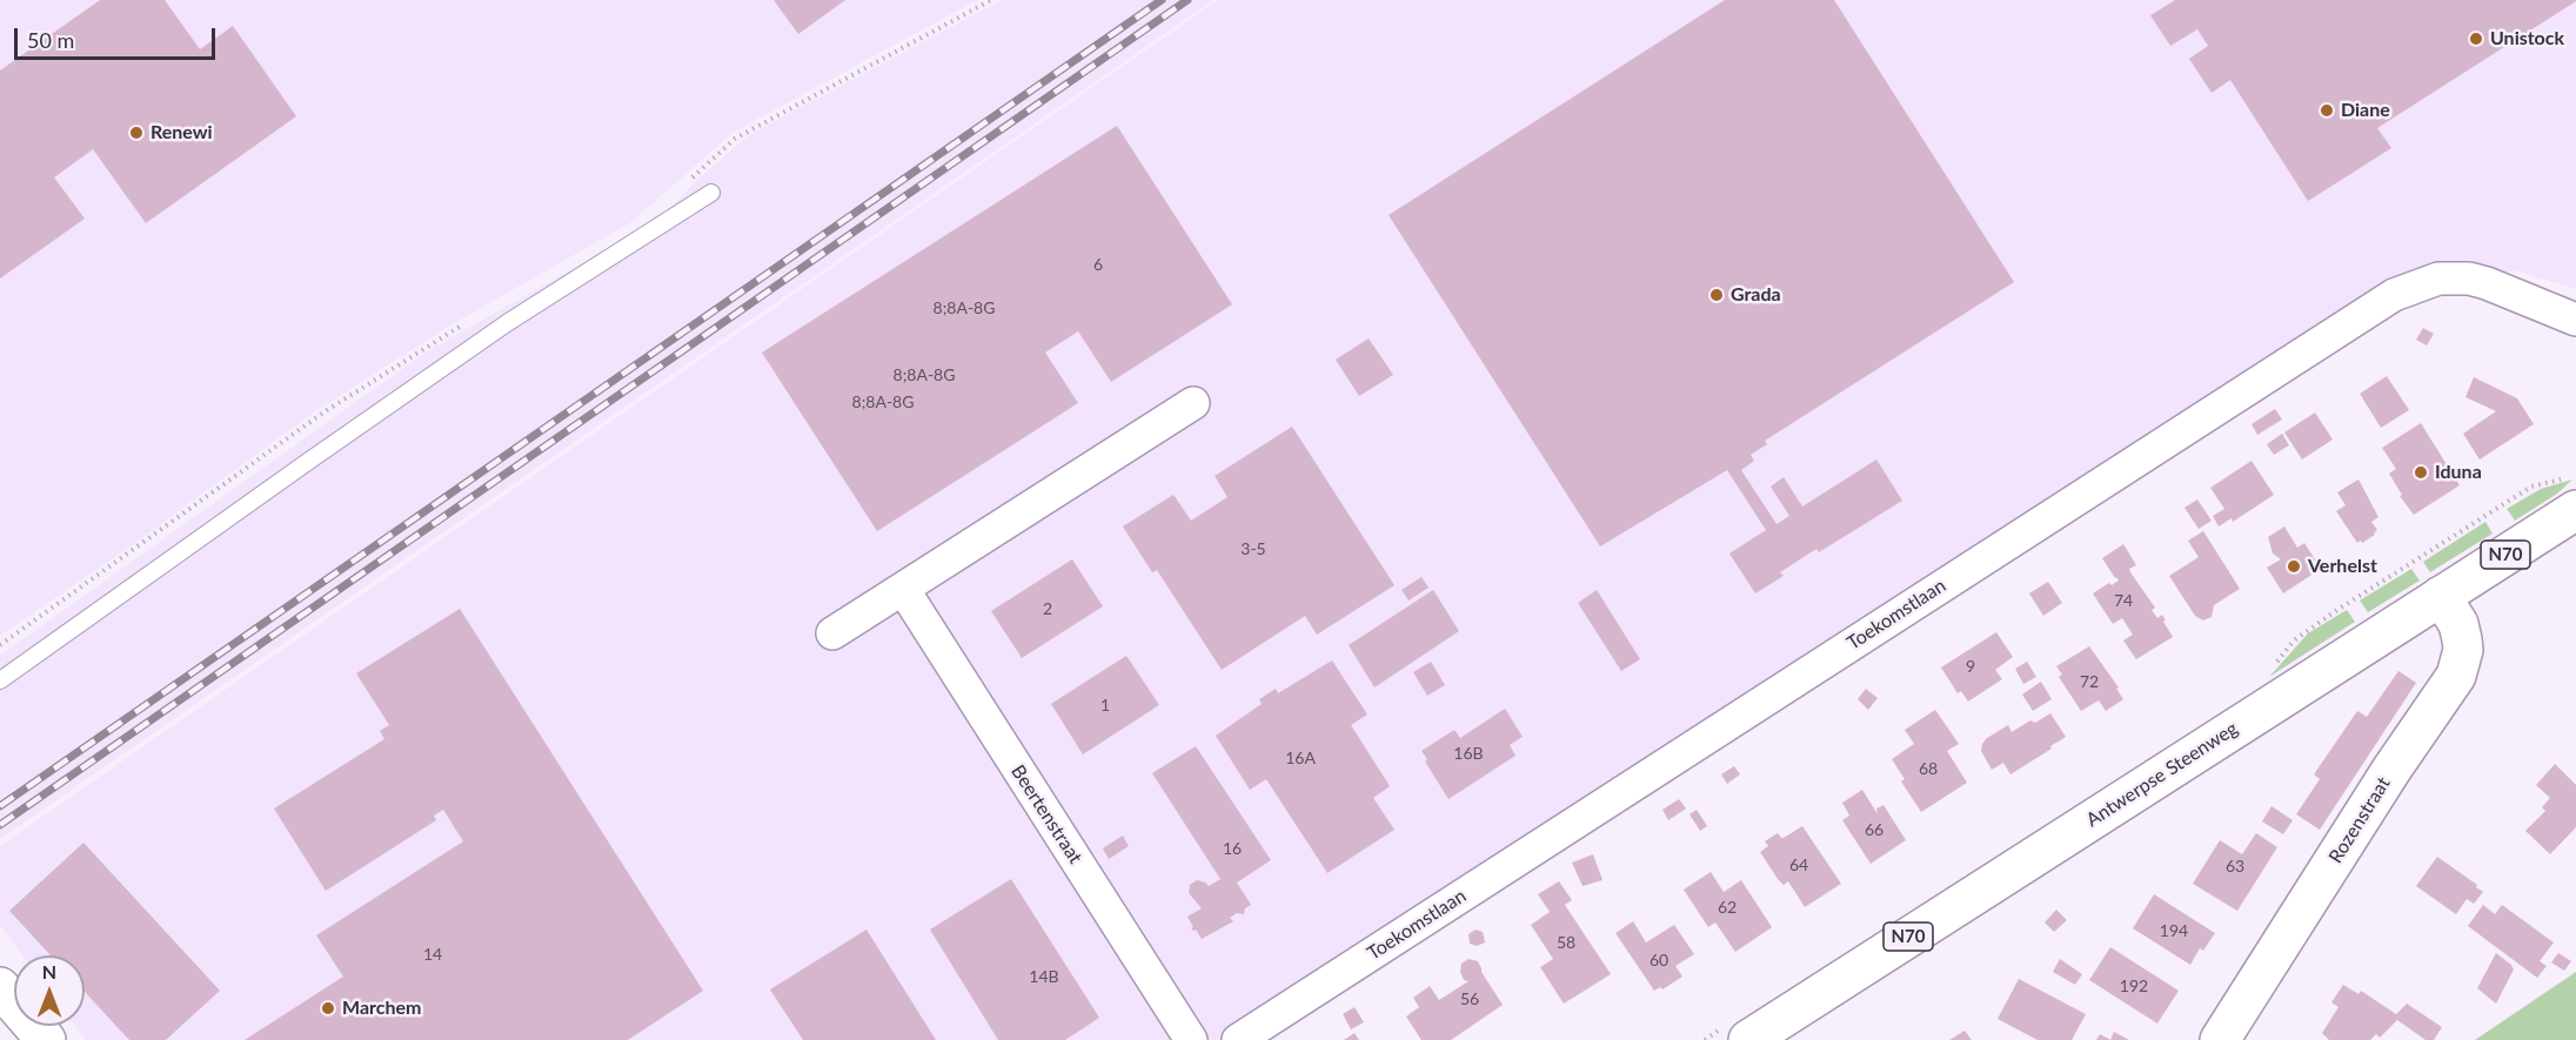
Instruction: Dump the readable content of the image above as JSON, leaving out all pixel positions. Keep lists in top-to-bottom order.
{
  "streets": {
    "main road": ["N70", "Antwerpse Steenweg", "Rozenstraat"],
    "street": ["Toekomstlaan", "Beertenstraat"]
  },
  "crossings": [
    ["Antwerpse Steenweg", "Rozenstraat"]
  ],
  "places": [
    "Unistock",
    "Diane",
    "Renewi",
    "Grada",
    "Iduna",
    "Verhelst",
    "Marchem"
  ],
  "house_numbers": [
    "6",
    "8;8A-8G",
    "8;8A-8G",
    "8;8A-8G",
    "3-5",
    "74",
    "2",
    "9",
    "72",
    "1",
    "16B",
    "16A",
    "68",
    "66",
    "16",
    "64",
    "63",
    "62",
    "194",
    "58",
    "14",
    "60",
    "14B",
    "192",
    "56"
  ],
  "scale_bar": "50 m",
  "north": "top"
}
